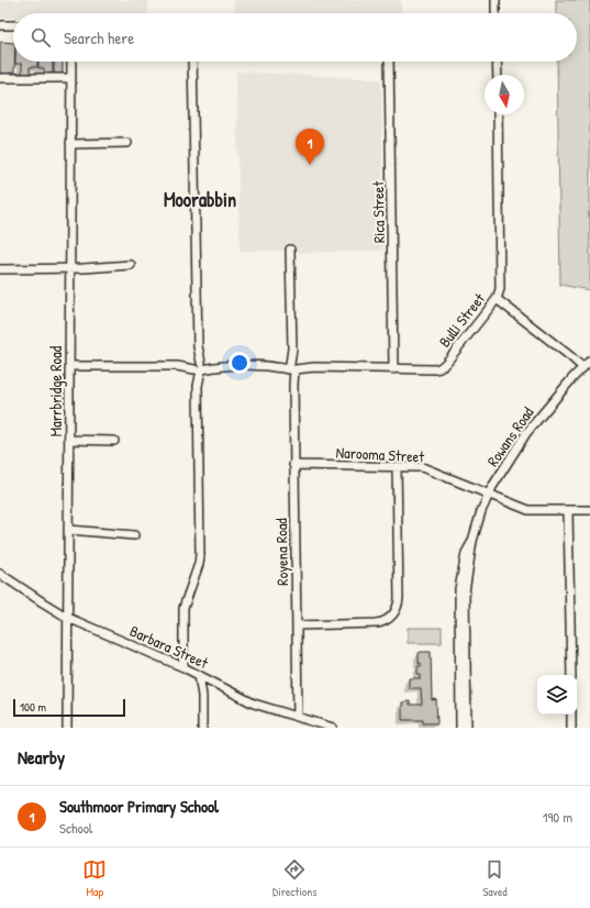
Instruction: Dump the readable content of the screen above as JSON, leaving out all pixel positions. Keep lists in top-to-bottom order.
{
  "streets": {
    "street": [
      "Rica Street",
      "Bulli Street",
      "Marrbridge Road",
      "Rowans Road",
      "Narooma Street",
      "Royena Road",
      "Barbara Street"
    ]
  },
  "crossings": [
    ["Rica Street", "Bulli Street"],
    ["Bulli Street", "Marrbridge Road"],
    ["Bulli Street", "Royena Road"],
    ["Marrbridge Road", "Barbara Street"],
    ["Rowans Road", "Narooma Street"],
    ["Narooma Street", "Royena Road"],
    ["Royena Road", "Barbara Street"]
  ],
  "districts": ["Moorabbin"],
  "scale_bar": "100 m",
  "north": "bottom",
  "page": {
    "search": "Search here",
    "pins": "1",
    "scale": "100 m",
    "heading": "Nearby",
    "list": [
      {
        "mark": "1",
        "name": "Southmoor Primary School",
        "note": "School",
        "value": "190 m"
      }
    ],
    "nav": ["Map", "Directions", "Saved"]
  }
}
